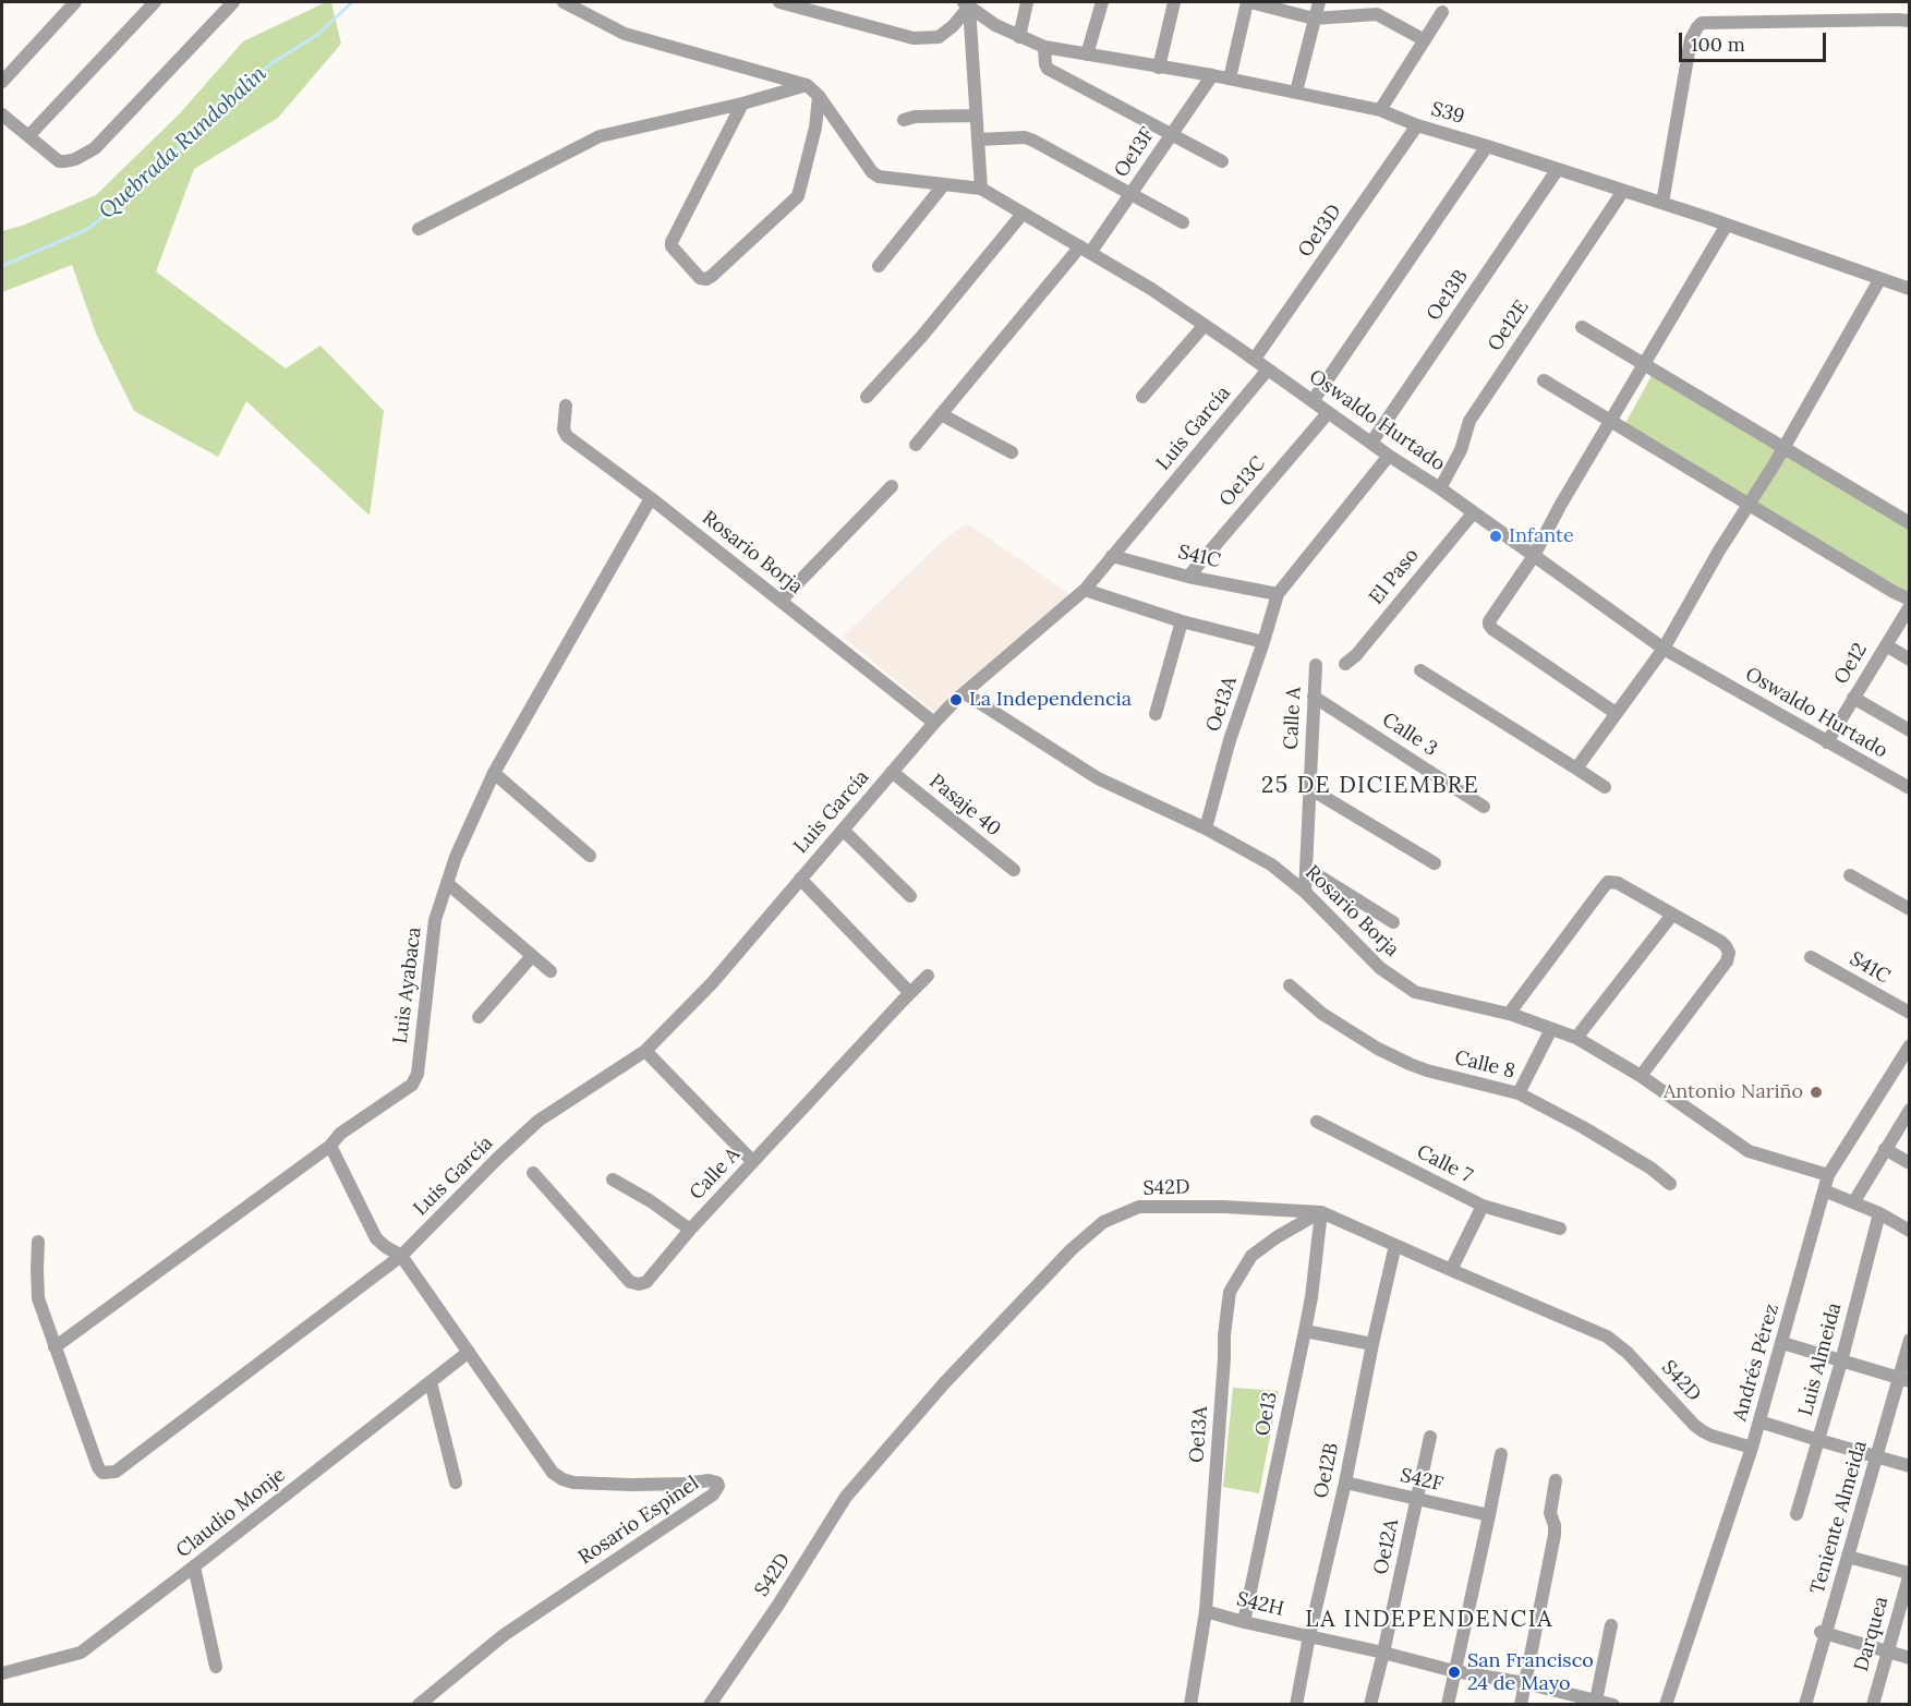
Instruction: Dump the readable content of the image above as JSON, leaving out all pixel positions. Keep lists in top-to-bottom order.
{
  "streets": {
    "street": [
      "S39",
      "Oe13F",
      "Oe13D",
      "Oe13B",
      "Oe12E",
      "Oswaldo Hurtado",
      "Luis García",
      "Oe13C",
      "Rosario Borja",
      "S41C",
      "El Paso",
      "Oe12",
      "Oe13A",
      "Calle A",
      "Calle 3",
      "Pasaje 40",
      "Luis Ayabaca",
      "Calle 8",
      "Calle 7",
      "S42D",
      "Luis Almeida",
      "Andrés Pérez",
      "Oe13",
      "Oe12B",
      "S42F",
      "Claudio Monje",
      "Teniente Almeida",
      "Rosario Espinel",
      "Oe12A",
      "S42H",
      "Darquea"
    ]
  },
  "crossings": [
    ["S39", "Oe13F"],
    ["S39", "Oe13D"],
    ["S39", "Oe13B"],
    ["S39", "Oe12E"],
    ["Oe13F", "Oswaldo Hurtado"],
    ["Oe13D", "Oswaldo Hurtado"],
    ["Oe13B", "Oswaldo Hurtado"],
    ["Oe12E", "Oswaldo Hurtado"],
    ["Oswaldo Hurtado", "Luis García"],
    ["Oswaldo Hurtado", "Oe13C"],
    ["Oswaldo Hurtado", "El Paso"],
    ["Oswaldo Hurtado", "Oe12"],
    ["Luis García", "Rosario Borja"],
    ["Luis García", "S41C"],
    ["Luis García", "Pasaje 40"],
    ["Luis García", "Luis Ayabaca"],
    ["Luis García", "Rosario Espinel"],
    ["Oe13C", "S41C"],
    ["Rosario Borja", "Oe13A"],
    ["Rosario Borja", "Calle A"],
    ["Rosario Borja", "Luis Ayabaca"],
    ["Rosario Borja", "Andrés Pérez"],
    ["S41C", "Oe13A"],
    ["Oe13A", "S42D"],
    ["Oe13A", "Oe13"],
    ["Oe13A", "S42H"],
    ["Calle A", "Calle 3"],
    ["S42D", "Andrés Pérez"],
    ["S42D", "Oe13"],
    ["S42D", "Oe12B"],
    ["Oe13", "S42H"],
    ["Oe12B", "S42F"],
    ["Oe12B", "S42H"],
    ["S42F", "Oe12A"],
    ["Claudio Monje", "Rosario Espinel"],
    ["Oe12A", "S42H"]
  ],
  "districts": ["25 DE DICIEMBRE", "LA INDEPENDENCIA"],
  "water": ["Quebrada Rundobalin"],
  "places": [
    "Infante",
    "La Independencia",
    "Antonio Nariño",
    "San Francisco 24 de Mayo"
  ],
  "scale_bar": "100 m"
}
